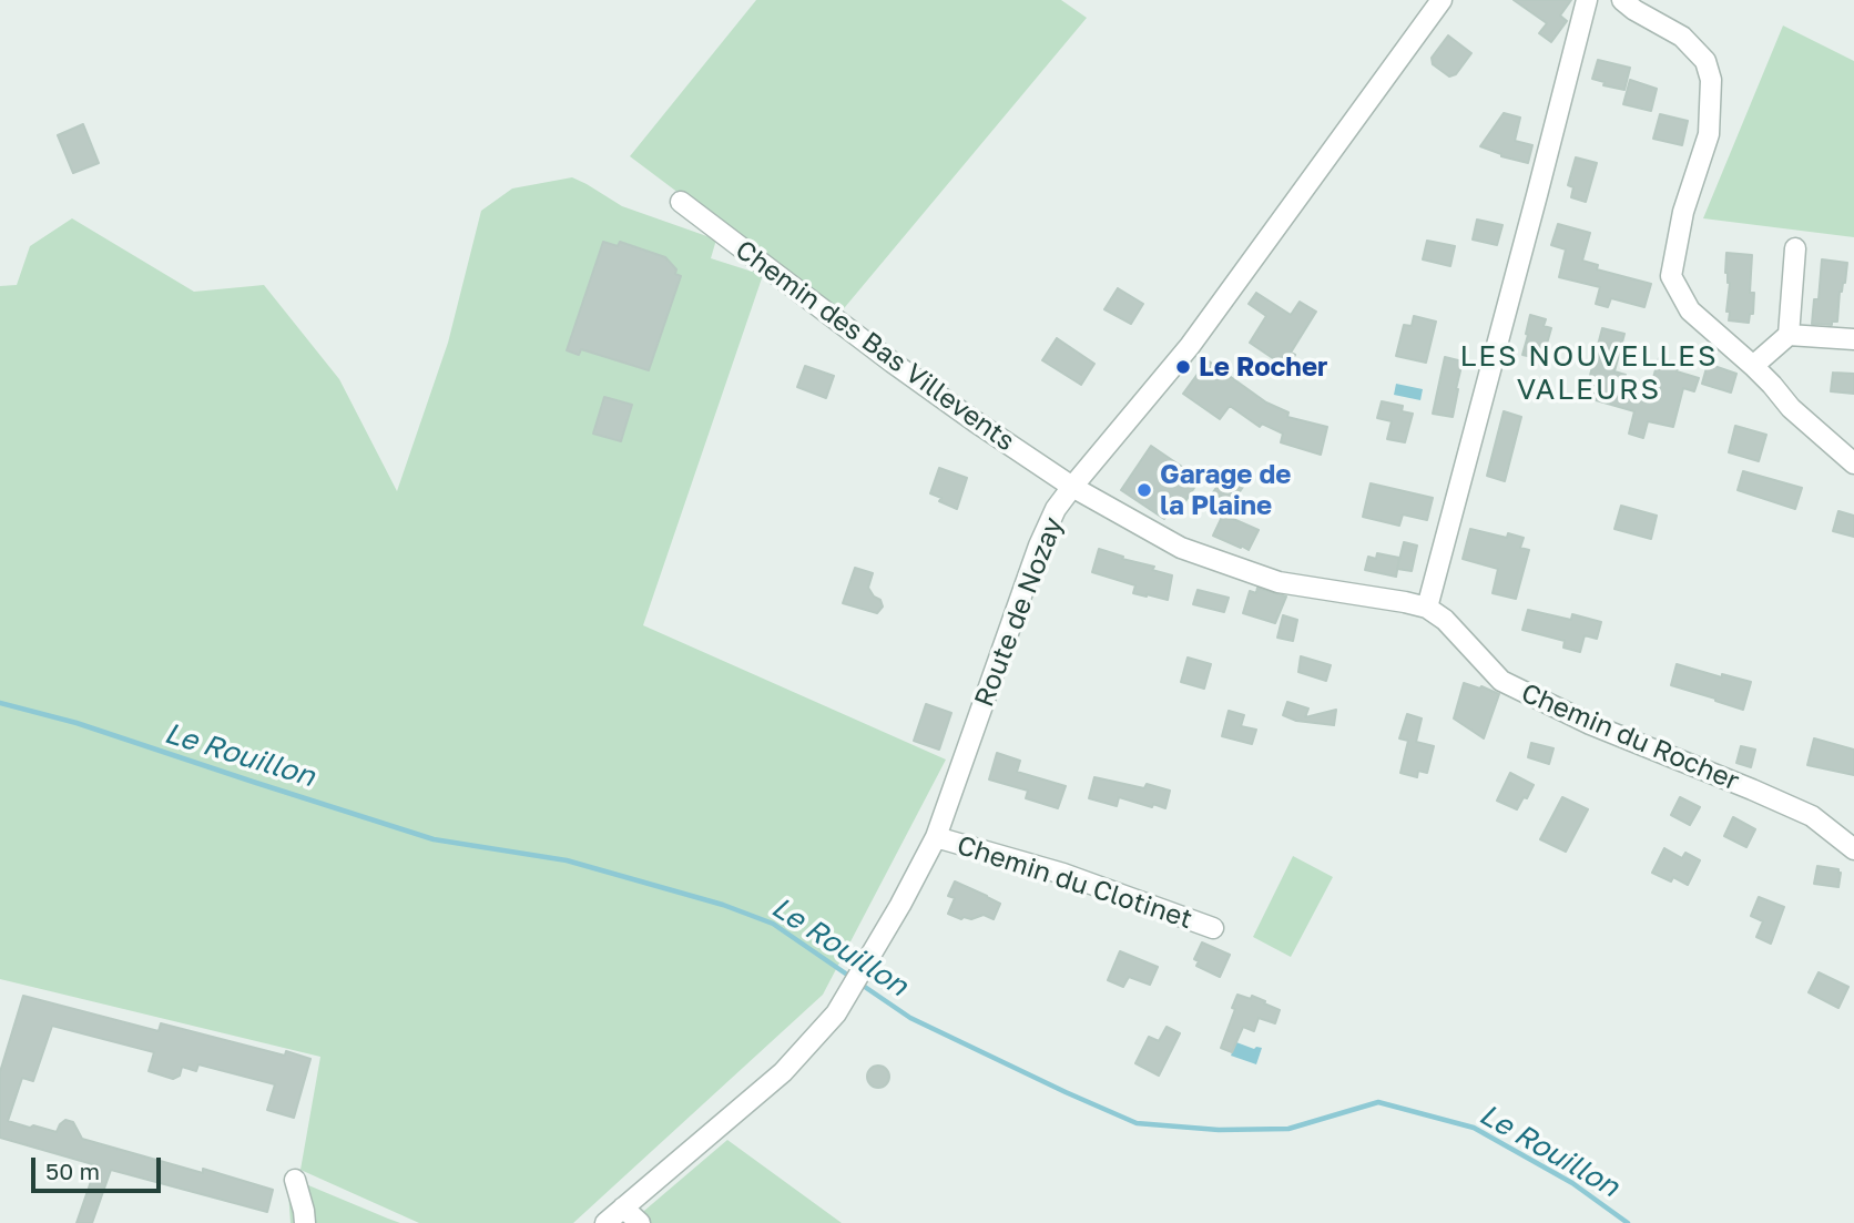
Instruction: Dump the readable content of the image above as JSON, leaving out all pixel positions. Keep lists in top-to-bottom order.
{
  "streets": {
    "street": [
      "Chemin des Bas Villevents",
      "Route de Nozay",
      "Chemin du Rocher",
      "Chemin du Clotinet"
    ]
  },
  "crossings": [
    ["Chemin des Bas Villevents", "Route de Nozay"],
    ["Chemin des Bas Villevents", "Chemin du Rocher"],
    ["Route de Nozay", "Chemin du Rocher"],
    ["Route de Nozay", "Chemin du Clotinet"]
  ],
  "districts": ["LES NOUVELLES VALEURS"],
  "water": ["Le Rouillon"],
  "places": ["Le Rocher", "Garage de la Plaine"],
  "scale_bar": "50 m"
}
